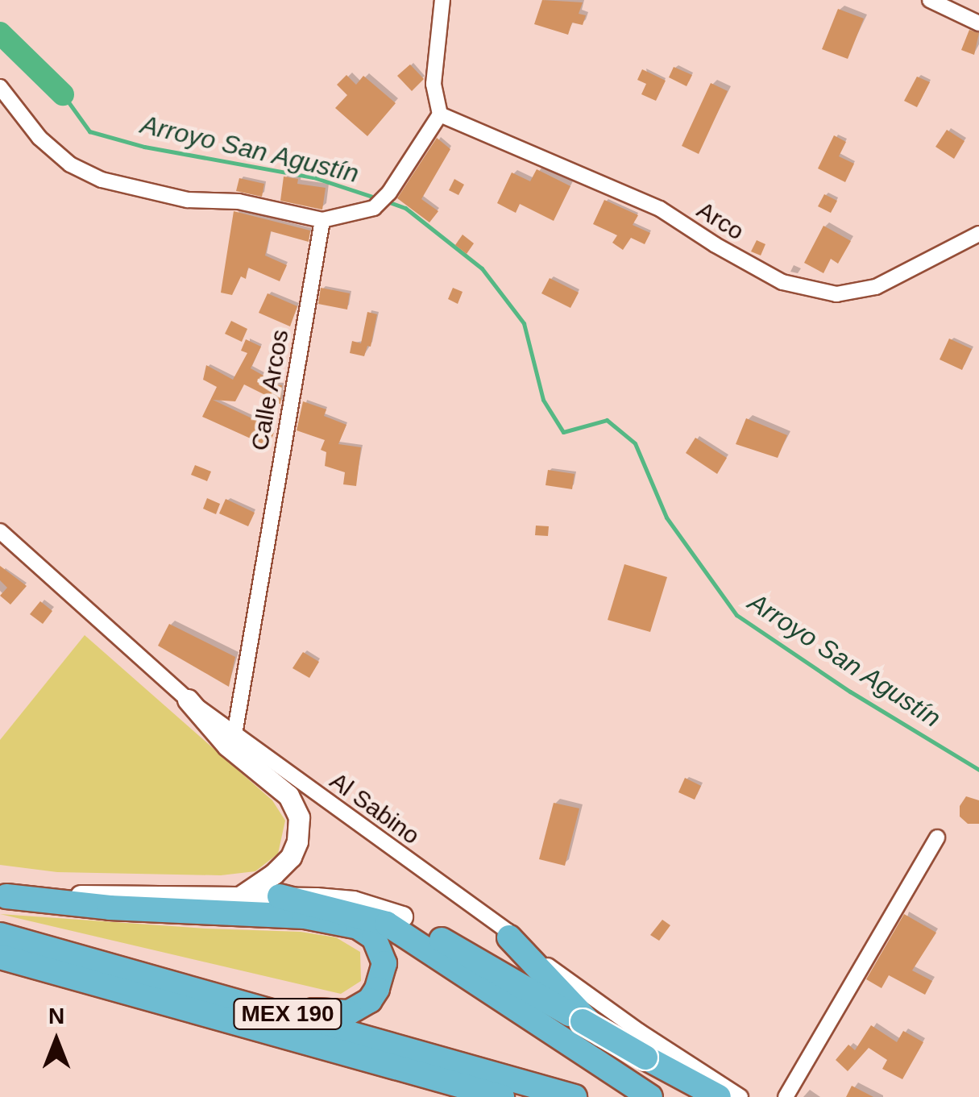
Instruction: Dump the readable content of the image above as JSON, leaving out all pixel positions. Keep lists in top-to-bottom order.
{
  "streets": {
    "highway": ["MEX 190"],
    "street": ["Arco", "Calle Arcos", "Al Sabino"]
  },
  "crossings": [
    ["Calle Arcos", "Al Sabino"]
  ],
  "water": ["Arroyo San Agustín"],
  "north": "top"
}
